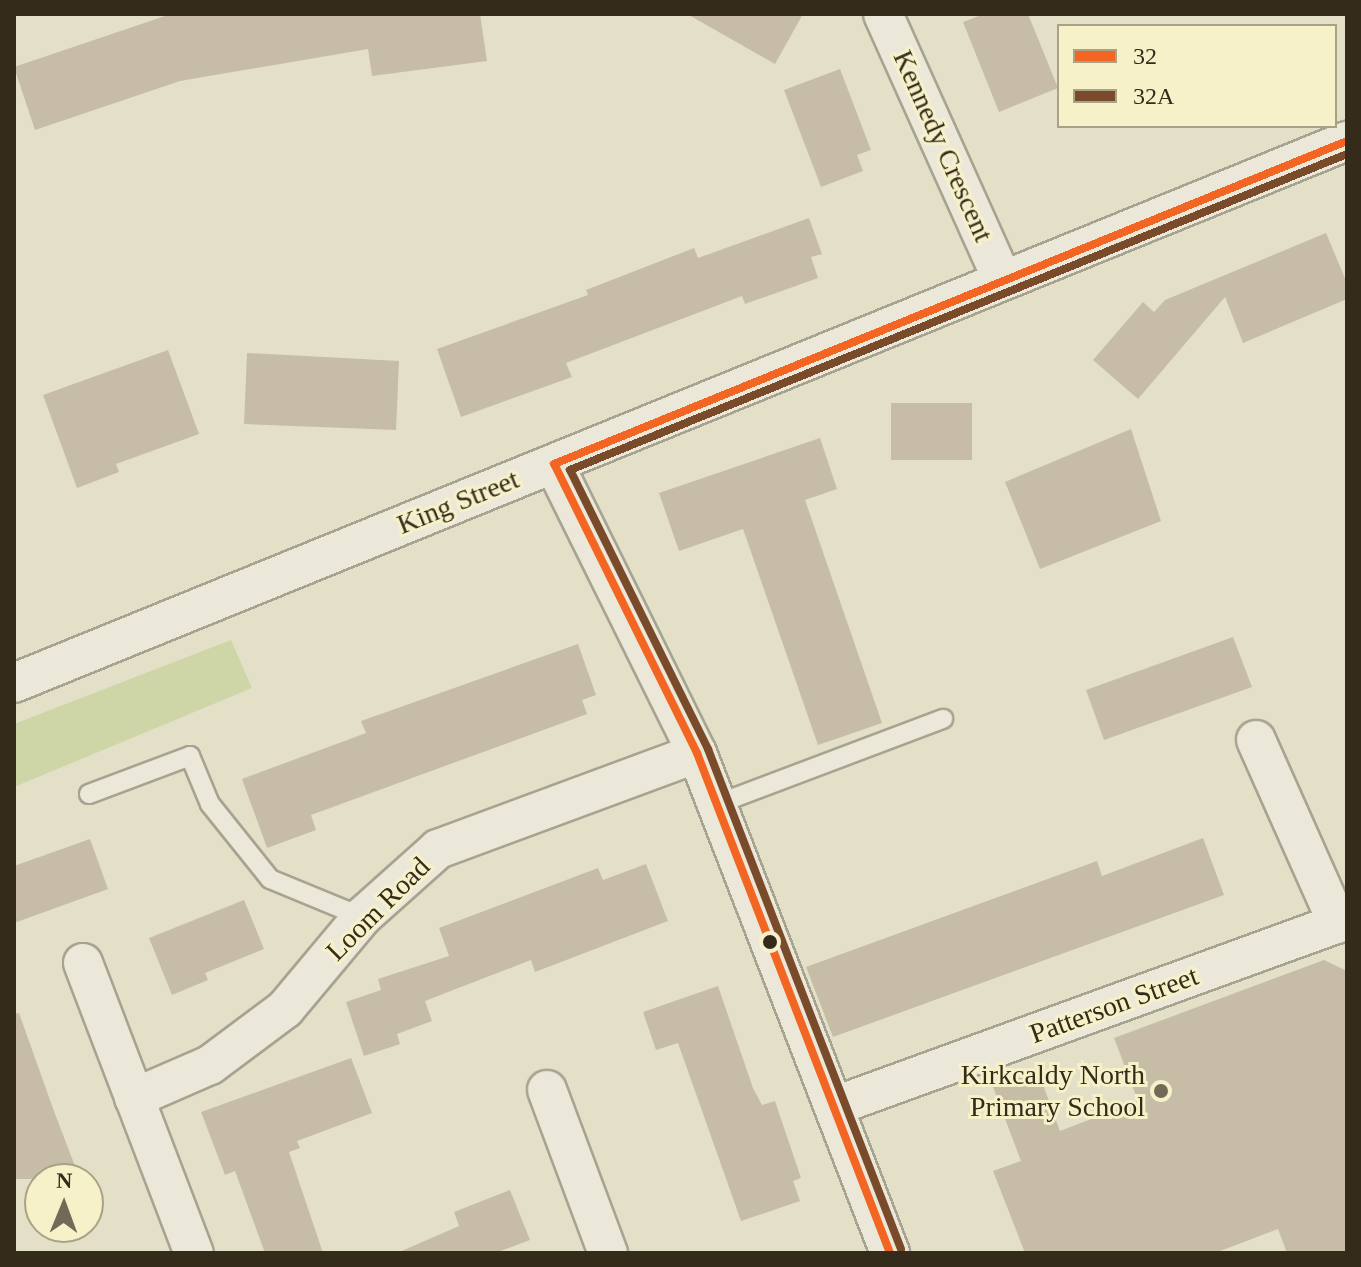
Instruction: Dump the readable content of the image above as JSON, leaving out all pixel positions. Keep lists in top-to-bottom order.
{
  "streets": {
    "street": [
      "Kennedy Crescent",
      "King Street",
      "Loom Road",
      "Patterson Street"
    ]
  },
  "crossings": [
    ["Kennedy Crescent", "King Street"]
  ],
  "places": ["Kirkcaldy North Primary School"],
  "lines": ["transit line 32", "transit line 32A"],
  "legend": ["32", "32A"],
  "north": "top"
}
